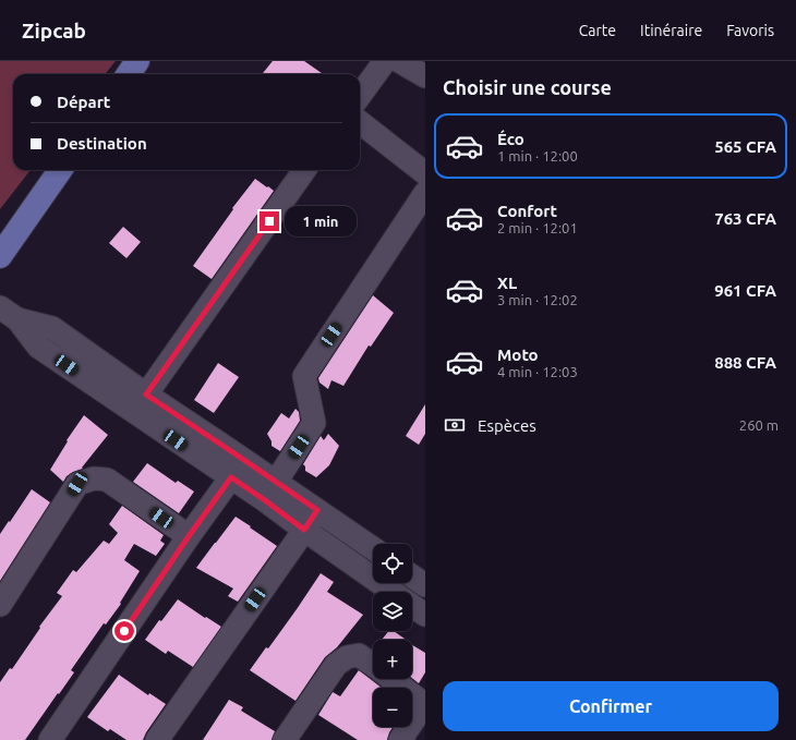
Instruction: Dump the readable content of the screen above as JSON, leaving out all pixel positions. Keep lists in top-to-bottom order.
{
  "page": {
    "header": "Zipcab",
    "nav": ["Carte", "Itinéraire", "Favoris"],
    "heading": "Choisir une course",
    "banner": ["Départ", "Destination"],
    "list": [
      {
        "name": "Éco",
        "note": "1 min · 12:00",
        "value": "565 CFA"
      },
      {
        "name": "Confort",
        "note": "2 min · 12:01",
        "value": "763 CFA"
      },
      {
        "name": "XL",
        "note": "3 min · 12:02",
        "value": "961 CFA"
      },
      {
        "name": "Moto",
        "note": "4 min · 12:03",
        "value": "888 CFA"
      }
    ],
    "bubble": "1 min",
    "pay": ["Espèces", "260 m"],
    "map_buttons": ["+", "−"],
    "buttons": "Confirmer"
  }
}
